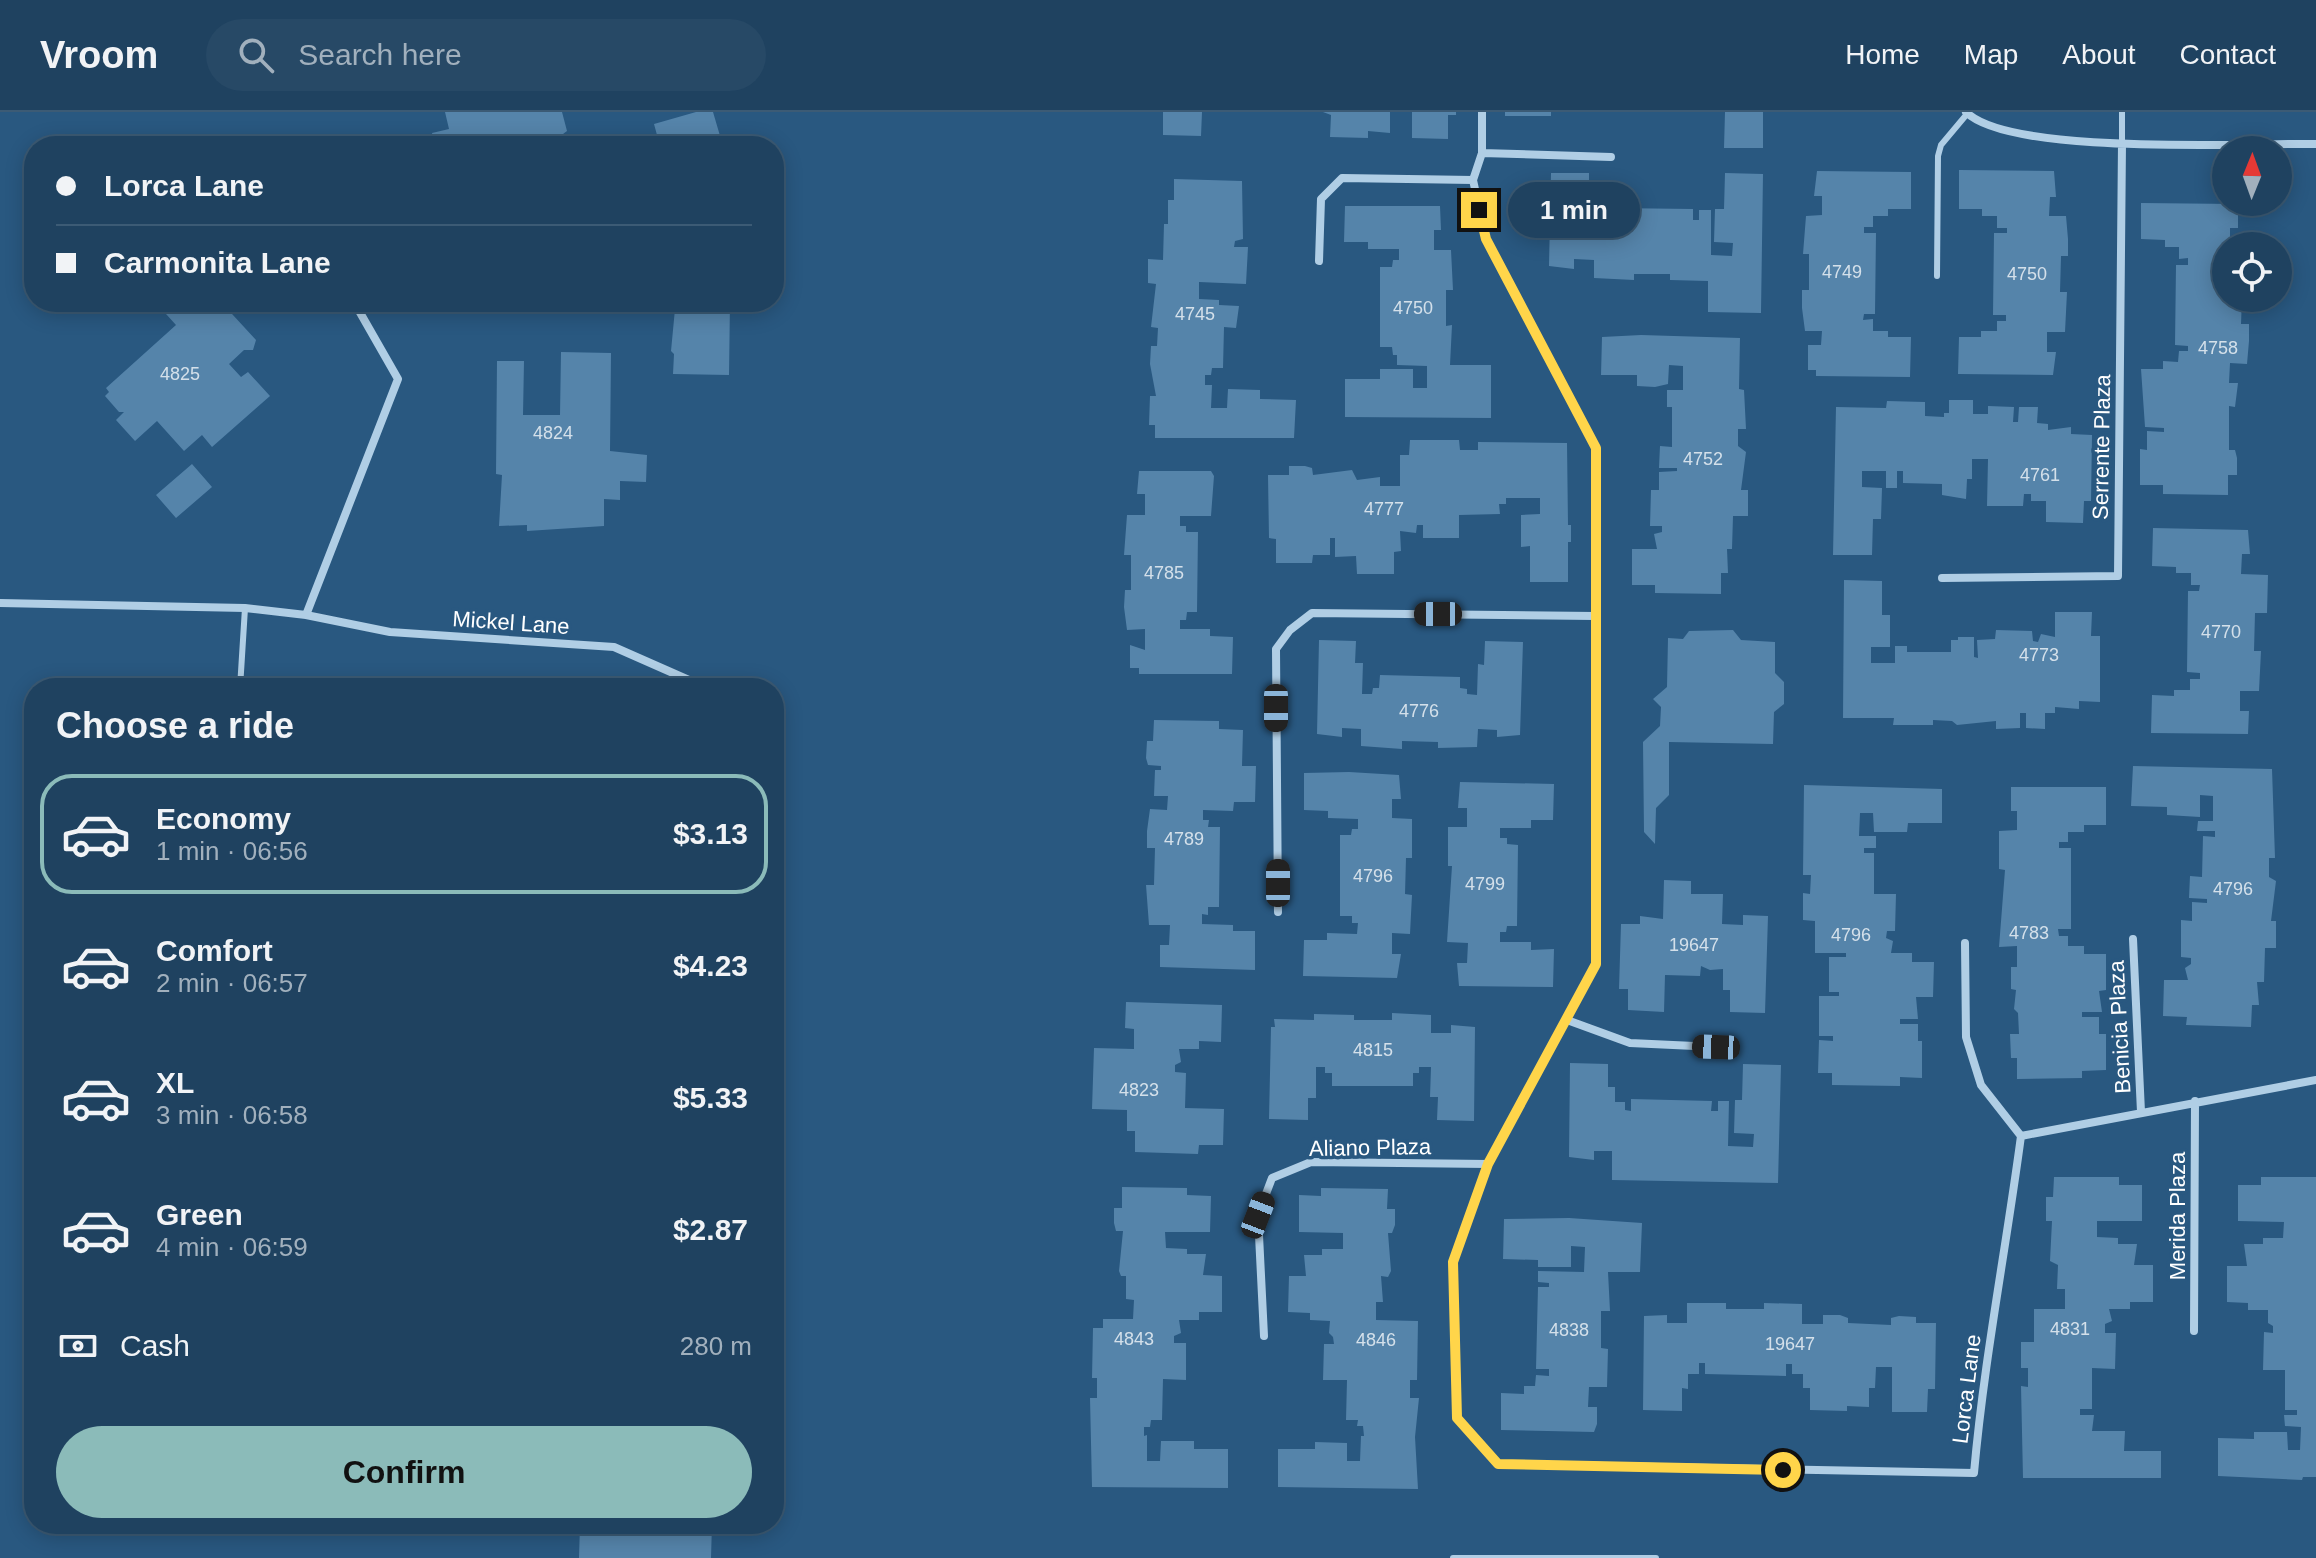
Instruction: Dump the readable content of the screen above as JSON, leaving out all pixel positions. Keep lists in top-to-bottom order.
{
  "streets": {
    "street": [
      "Serrente Plaza",
      "Mickel Lane",
      "Benicia Plaza",
      "Aliano Plaza",
      "Merida Plaza",
      "Lorca Lane"
    ]
  },
  "crossings": [
    ["Aliano Plaza", "Lorca Lane"]
  ],
  "house_numbers": [
    "4749",
    "4750",
    "4750",
    "4745",
    "4758",
    "4825",
    "4824",
    "4752",
    "4761",
    "4777",
    "4785",
    "4770",
    "4773",
    "4776",
    "4789",
    "4796",
    "4799",
    "4796",
    "4783",
    "4796",
    "19647",
    "4815",
    "4823",
    "4831",
    "4838",
    "4843",
    "4846",
    "19647"
  ],
  "north": "top",
  "page": {
    "header": "Vroom",
    "search": "Search here",
    "nav": [
      "Home",
      "Map",
      "About",
      "Contact"
    ],
    "banner": ["Lorca Lane", "Carmonita Lane"],
    "bubble": "1 min",
    "heading": "Choose a ride",
    "list": [
      {
        "name": "Economy",
        "note": "1 min · 06:56",
        "value": "$3.13"
      },
      {
        "name": "Comfort",
        "note": "2 min · 06:57",
        "value": "$4.23"
      },
      {
        "name": "XL",
        "note": "3 min · 06:58",
        "value": "$5.33"
      },
      {
        "name": "Green",
        "note": "4 min · 06:59",
        "value": "$2.87"
      }
    ],
    "pay": ["Cash", "280 m"],
    "buttons": "Confirm"
  }
}
